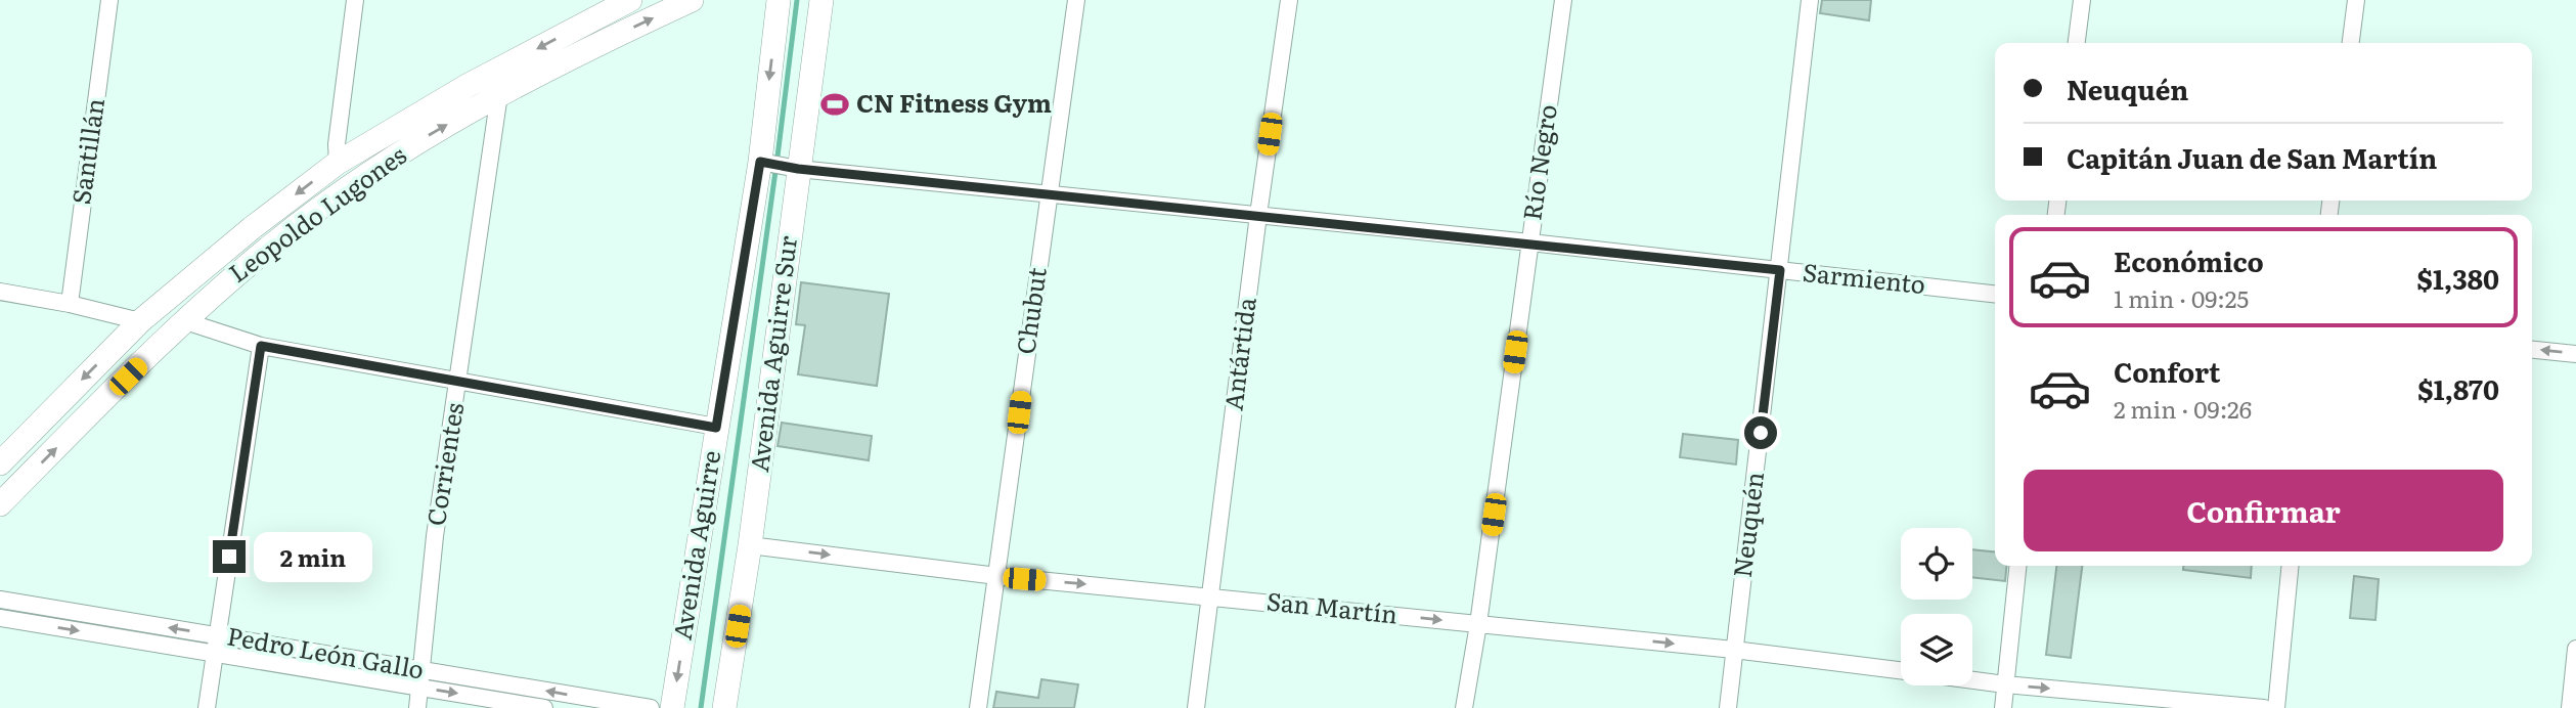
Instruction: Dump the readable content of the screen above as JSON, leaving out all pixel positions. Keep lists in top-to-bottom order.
{
  "streets": {
    "main road": ["Leopoldo Lugones", "Avenida Aguirre Sur", "Avenida Aguirre"],
    "street": [
      "Santillán",
      "Río Negro",
      "Sarmiento",
      "Chubut",
      "Antártida",
      "Corrientes",
      "Neuquén",
      "San Martín",
      "Pedro León Gallo"
    ]
  },
  "crossings": [
    ["Río Negro", "Sarmiento"],
    ["Río Negro", "San Martín"],
    ["Leopoldo Lugones", "Corrientes"],
    ["Sarmiento", "Chubut"],
    ["Sarmiento", "Avenida Aguirre Sur"],
    ["Sarmiento", "Antártida"],
    ["Sarmiento", "Neuquén"],
    ["Sarmiento", "Avenida Aguirre"],
    ["Chubut", "San Martín"],
    ["Avenida Aguirre Sur", "San Martín"],
    ["Antártida", "San Martín"],
    ["Corrientes", "Pedro León Gallo"],
    ["Neuquén", "San Martín"]
  ],
  "one_way": ["Avenida Aguirre", "San Martín"],
  "places": {
    "sports": ["CN Fitness Gym"]
  },
  "page": {
    "banner": ["Neuquén", "Capitán Juan de San Martín"],
    "list": [
      {
        "name": "Económico",
        "note": "1 min · 09:25",
        "value": "$1,380"
      },
      {
        "name": "Confort",
        "note": "2 min · 09:26",
        "value": "$1,870"
      }
    ],
    "buttons": "Confirmar",
    "bubble": "2 min"
  }
}
